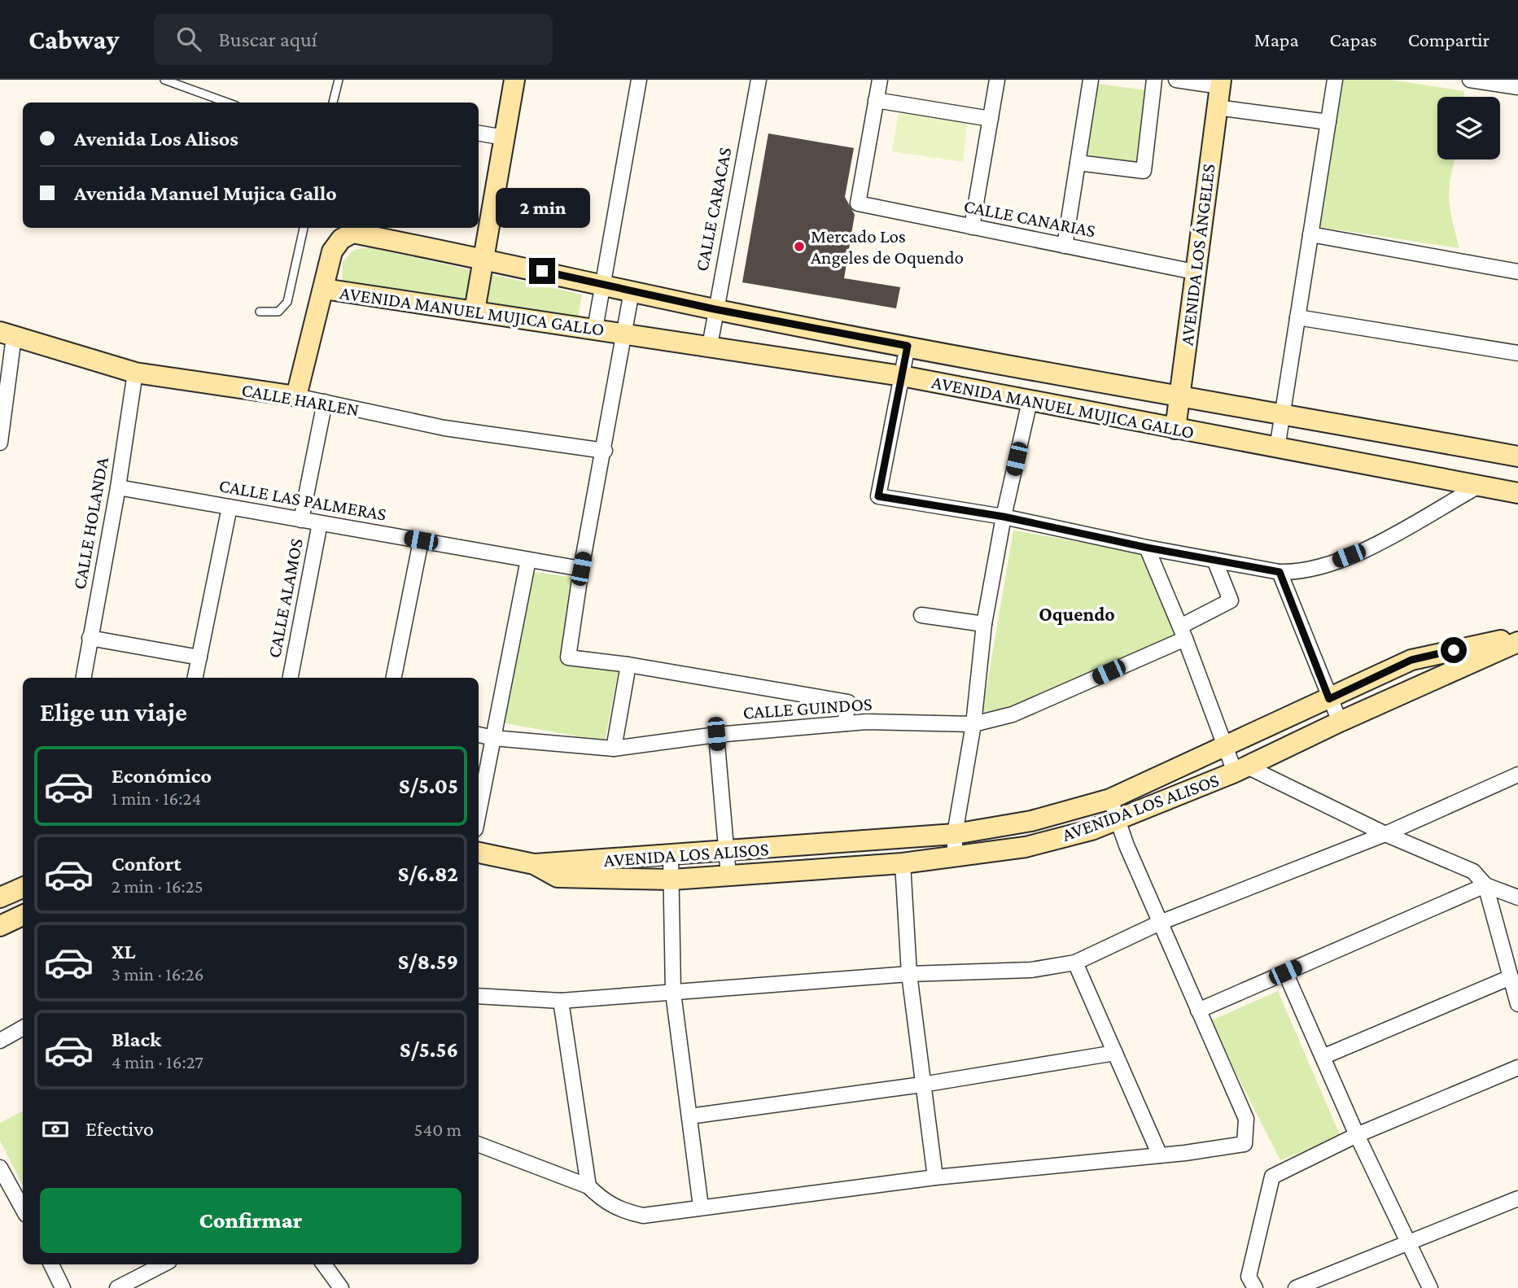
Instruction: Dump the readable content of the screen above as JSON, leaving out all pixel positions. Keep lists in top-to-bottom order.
{
  "streets": {
    "street": [
      "CALLE CARACAS",
      "CALLE CANARIAS",
      "AVENIDA LOS ÁNGELES",
      "AVENIDA MANUEL MUJICA GALLO",
      "CALLE HARLEN",
      "CALLE LAS PALMERAS",
      "CALLE HOLANDA",
      "CALLE ALAMOS",
      "CALLE GUINDOS",
      "AVENIDA LOS ALISOS"
    ]
  },
  "crossings": [
    ["CALLE CARACAS", "AVENIDA MANUEL MUJICA GALLO"],
    ["CALLE CANARIAS", "AVENIDA LOS ÁNGELES"],
    ["AVENIDA LOS ÁNGELES", "AVENIDA MANUEL MUJICA GALLO"],
    ["CALLE HARLEN", "CALLE HOLANDA"],
    ["CALLE LAS PALMERAS", "CALLE HOLANDA"],
    ["CALLE LAS PALMERAS", "CALLE ALAMOS"]
  ],
  "districts": ["Oquendo"],
  "places": ["Mercado Los Angeles de Oquendo"],
  "page": {
    "header": "Cabway",
    "search": "Buscar aquí",
    "nav": ["Mapa", "Capas", "Compartir"],
    "banner": ["Avenida Los Alisos", "Avenida Manuel Mujica Gallo"],
    "bubble": "2 min",
    "heading": "Elige un viaje",
    "list": [
      {
        "name": "Económico",
        "note": "1 min · 16:24",
        "value": "S/5.05"
      },
      {
        "name": "Confort",
        "note": "2 min · 16:25",
        "value": "S/6.82"
      },
      {
        "name": "XL",
        "note": "3 min · 16:26",
        "value": "S/8.59"
      },
      {
        "name": "Black",
        "note": "4 min · 16:27",
        "value": "S/5.56"
      }
    ],
    "pay": ["Efectivo", "540 m"],
    "buttons": "Confirmar"
  }
}
